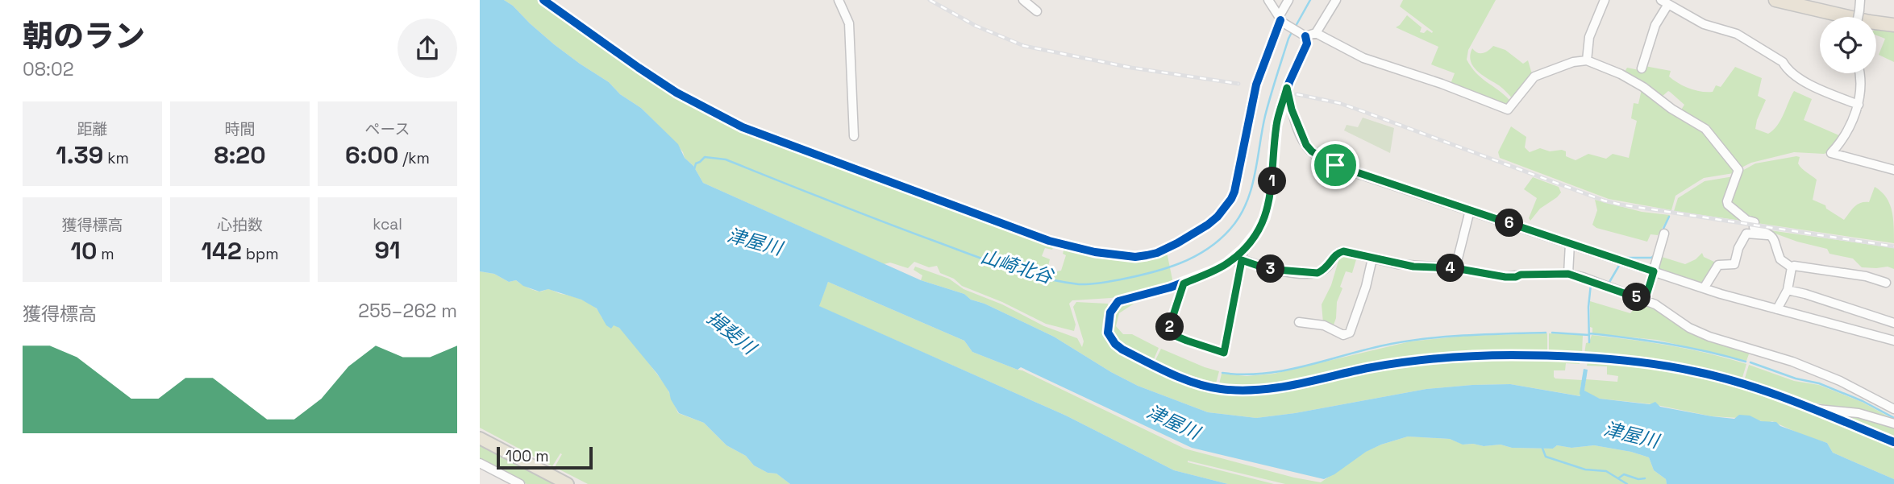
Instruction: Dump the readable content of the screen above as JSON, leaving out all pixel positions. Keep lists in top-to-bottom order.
{
  "water": ["津屋川", "山崎北谷", "揖斐川"],
  "scale_bar": "100 m",
  "page": {
    "heading": ["朝のラン", "08:02"],
    "stats": [
      ["距離", "1.39 km"],
      ["時間", "8:20"],
      ["ペース", "6:00 /km"],
      ["獲得標高", "10 m"],
      ["心拍数", "142 bpm"],
      ["kcal", "91"]
    ],
    "pins": [
      "1",
      "6",
      "4",
      "3",
      "5",
      "2"
    ],
    "chart": ["獲得標高", "255–262 m"],
    "scale": "100 m"
  }
}
